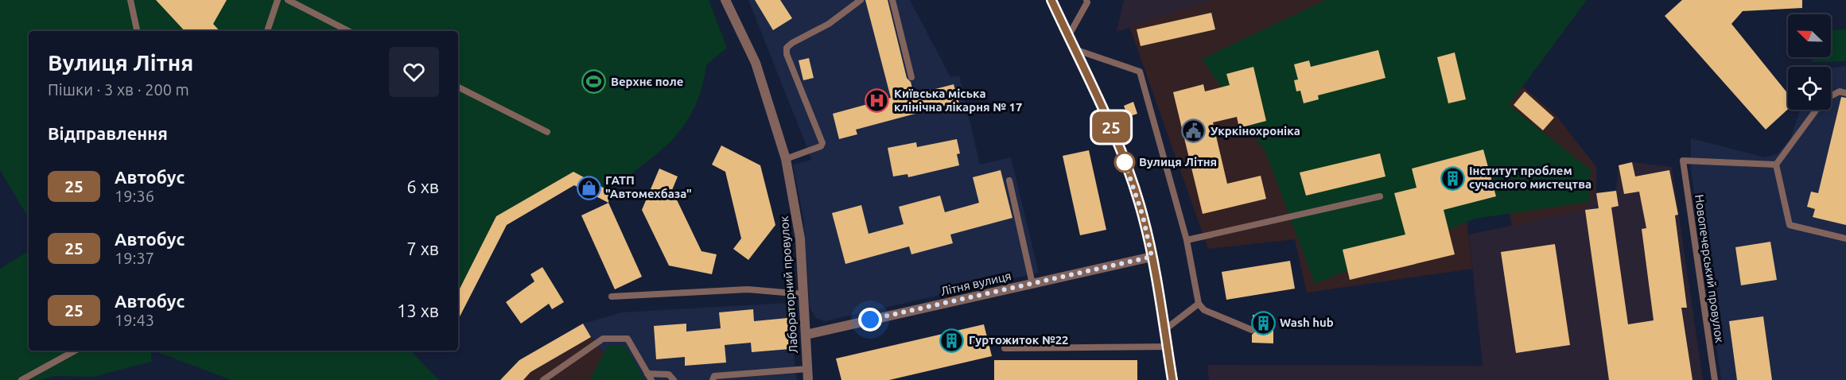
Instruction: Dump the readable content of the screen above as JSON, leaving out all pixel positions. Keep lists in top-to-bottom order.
{
  "streets": {
    "street": ["Літня вулиця", "Лабораторний провулок"],
    "lane": ["Новопечерський провулок"]
  },
  "crossings": [
    ["Літня вулиця", "Лабораторний провулок"]
  ],
  "places": {
    "sports": ["Верхнє поле"],
    "hospital": ["Київська міська клінічна лікарня № 17"],
    "public building": ["Укркінохроніка"],
    "other": ["Вулиця Літня"],
    "building": ["Інститут проблем сучасного мистецтва", "Wash hub", "Гуртожиток №22"],
    "shop": ["ГАТП \"Автомехбаза\""]
  },
  "lines": ["bus line 25"],
  "north": "top left",
  "page": {
    "on_map": "25",
    "heading": [
      ["Вулиця Літня", "Пішки · 3 хв · 200 m"],
      "Відправлення"
    ],
    "list": [
      {
        "mark": "25",
        "name": "Автобус",
        "note": "19:36",
        "value": "6 хв"
      },
      {
        "mark": "25",
        "name": "Автобус",
        "note": "19:37",
        "value": "7 хв"
      },
      {
        "mark": "25",
        "name": "Автобус",
        "note": "19:43",
        "value": "13 хв"
      }
    ]
  }
}
